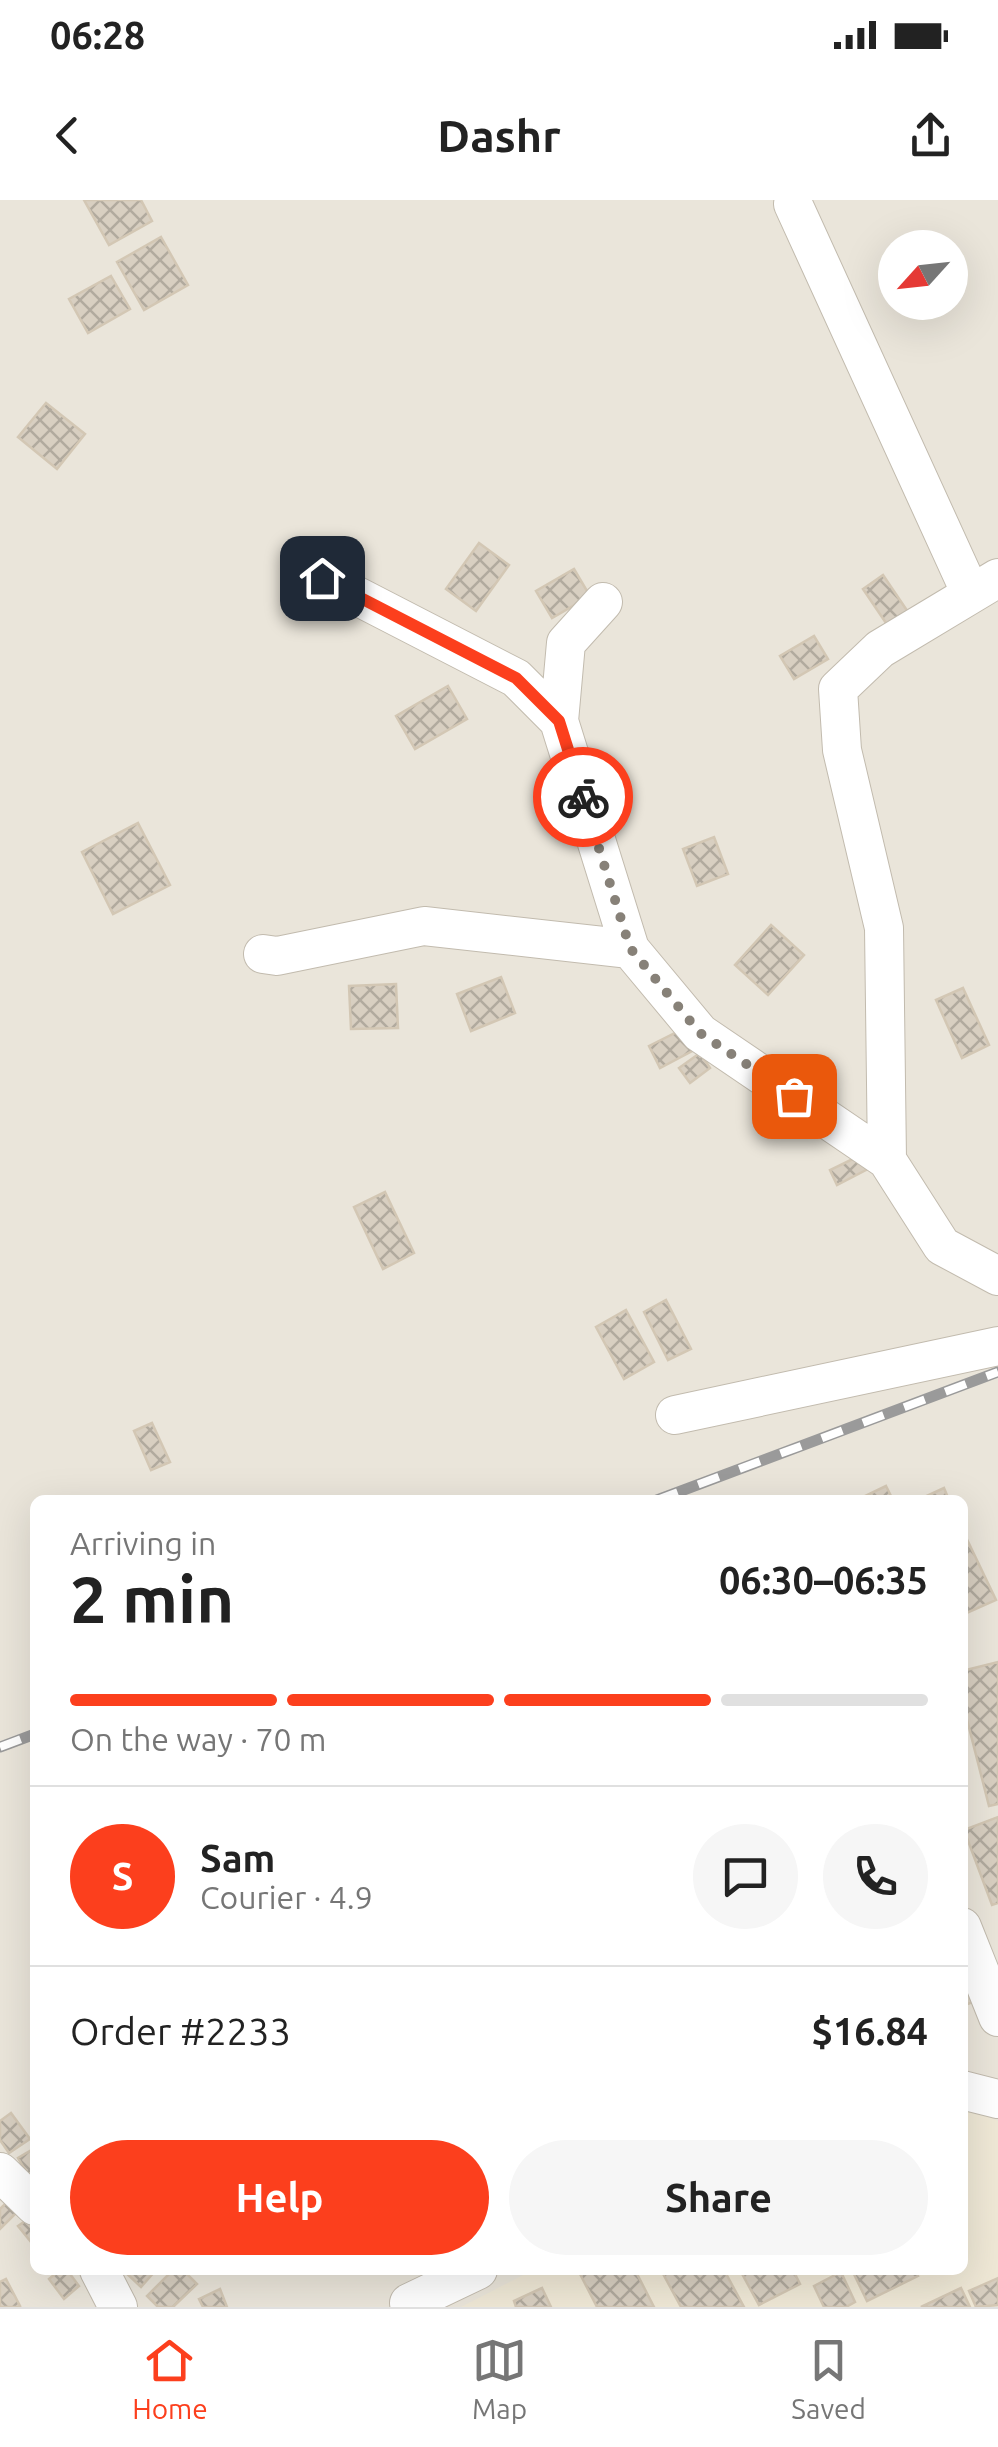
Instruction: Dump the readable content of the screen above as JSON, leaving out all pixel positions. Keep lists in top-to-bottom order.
{
  "north": "bottom left",
  "page": {
    "status": "06:28",
    "header": "Dashr",
    "heading": ["2 min", "Arriving in", "06:30–06:35"],
    "panel": [
      "Sam",
      "Courier · 4.9",
      "Order #2233",
      "$16.84"
    ],
    "bar": "On the way · 70 m",
    "round": "S",
    "buttons": ["Help", "Share"],
    "tabs": ["Home", "Map", "Saved"]
  }
}
